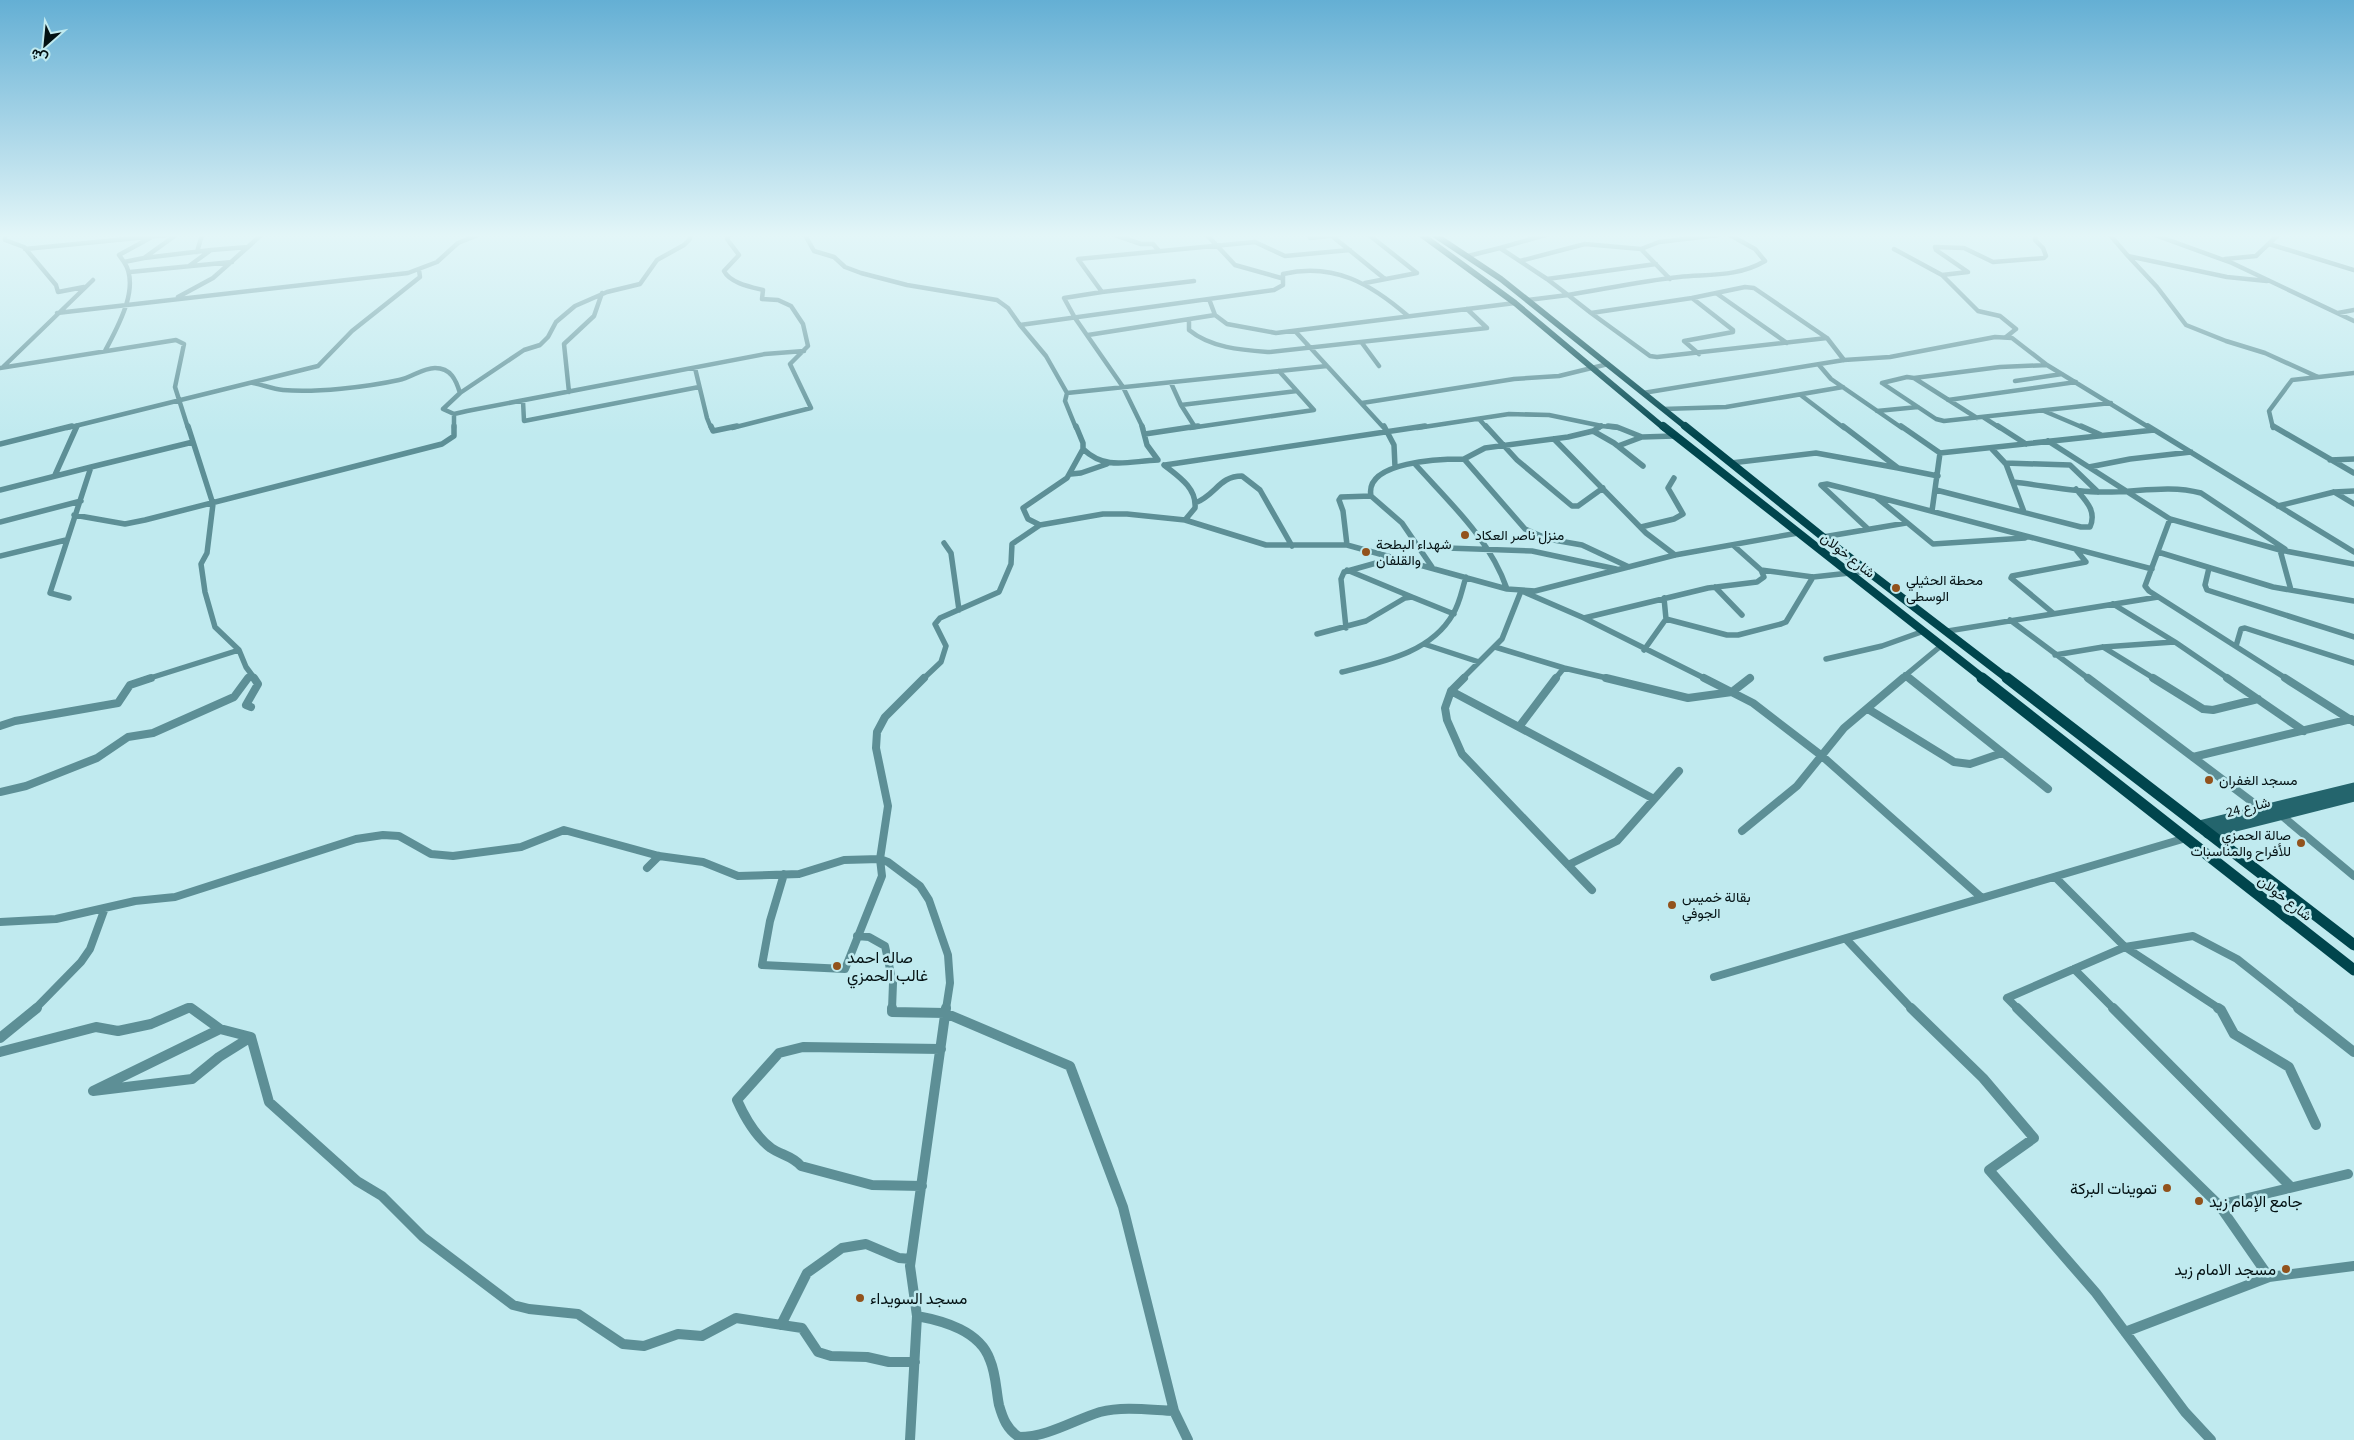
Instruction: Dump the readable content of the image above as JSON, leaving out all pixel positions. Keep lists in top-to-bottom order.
{
  "streets": {
    "main road": ["شارع خولان"],
    "street": ["شارع 24"]
  },
  "crossings": [
    ["شارع خولان", "شارع 24"]
  ],
  "places": [
    "منزل ناصر العكاد",
    "شهداء البطحة والقلفان",
    "محطة الحثيلي الوسطى",
    "مسجد الغفران",
    "صالة الحمزي للأفراح والمناسبات",
    "بقالة خميس الجوفي",
    "صاله احمد غالب الحمزي",
    "تموينات البركة",
    "جامع الإمام زيد",
    "مسجد الامام زيد",
    "مسجد السويداء"
  ],
  "north": "bottom left"
}
